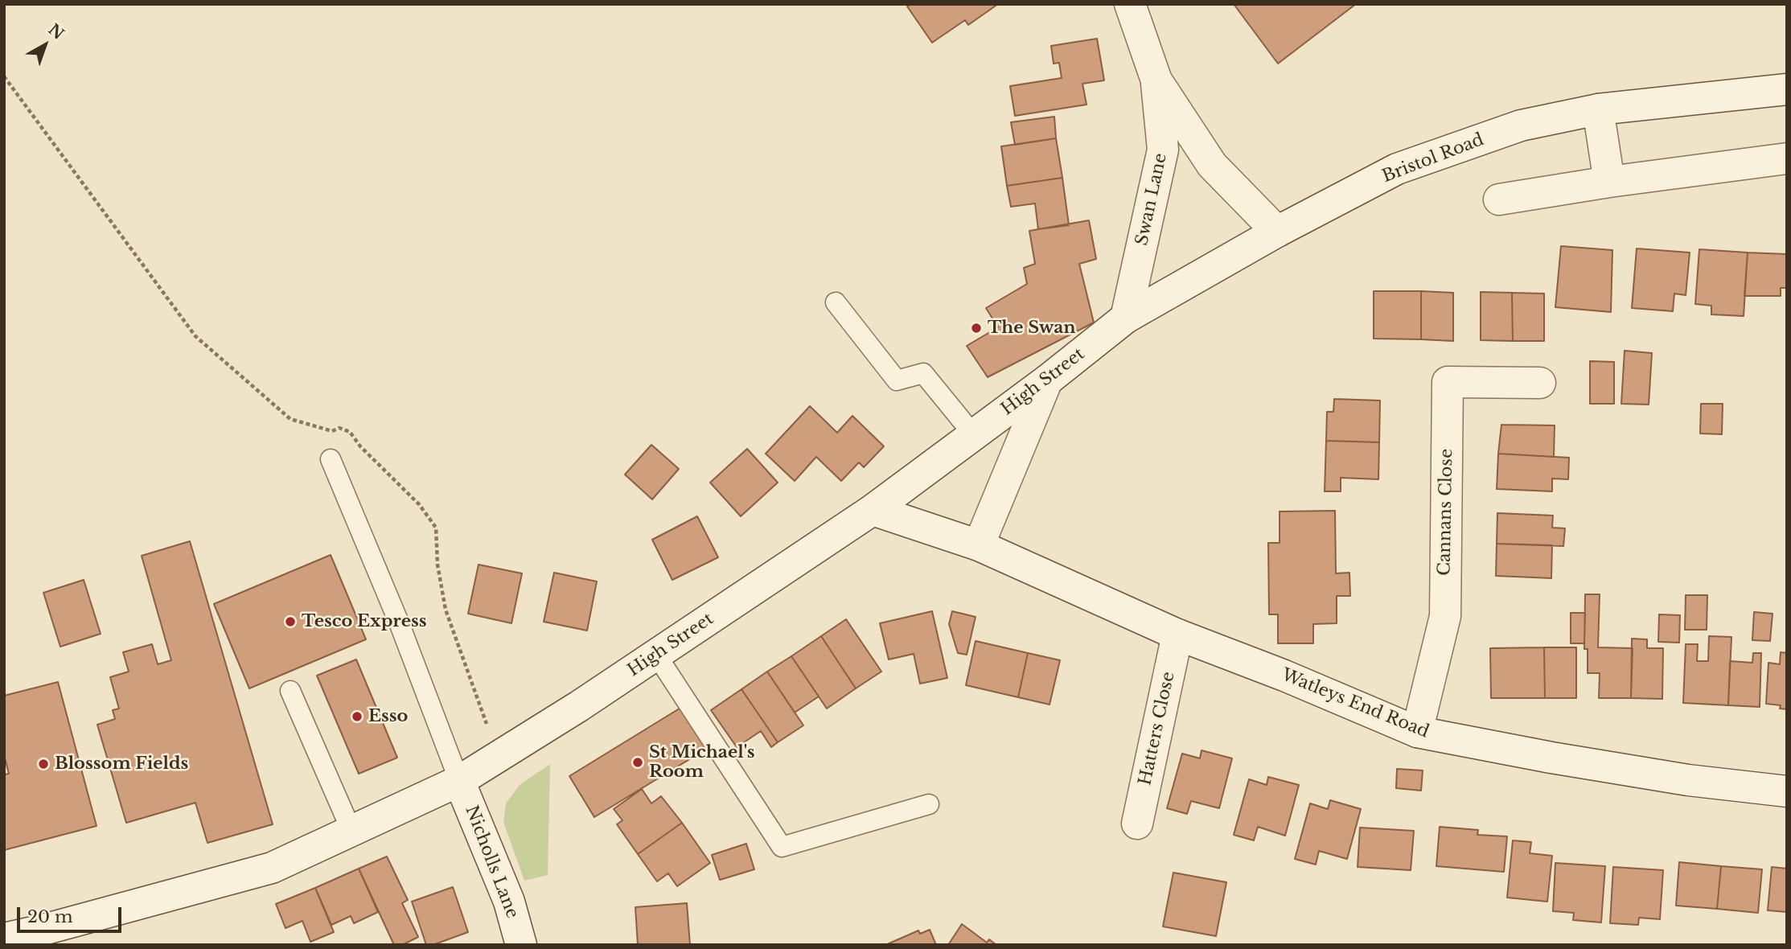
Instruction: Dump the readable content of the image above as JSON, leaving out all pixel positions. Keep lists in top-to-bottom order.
{
  "streets": {
    "street": [
      "Bristol Road",
      "Swan Lane",
      "High Street",
      "Cannans Close",
      "Watleys End Road",
      "Hatters Close",
      "Nicholls Lane"
    ]
  },
  "crossings": [
    ["Bristol Road", "Swan Lane"],
    ["Bristol Road", "High Street"],
    ["Swan Lane", "High Street"],
    ["High Street", "Watleys End Road"],
    ["High Street", "Nicholls Lane"],
    ["Cannans Close", "Watleys End Road"],
    ["Watleys End Road", "Hatters Close"]
  ],
  "places": [
    "The Swan",
    "Tesco Express",
    "Esso",
    "St Michael's Room",
    "Blossom Fields"
  ],
  "scale_bar": "20 m",
  "north": "top right"
}
